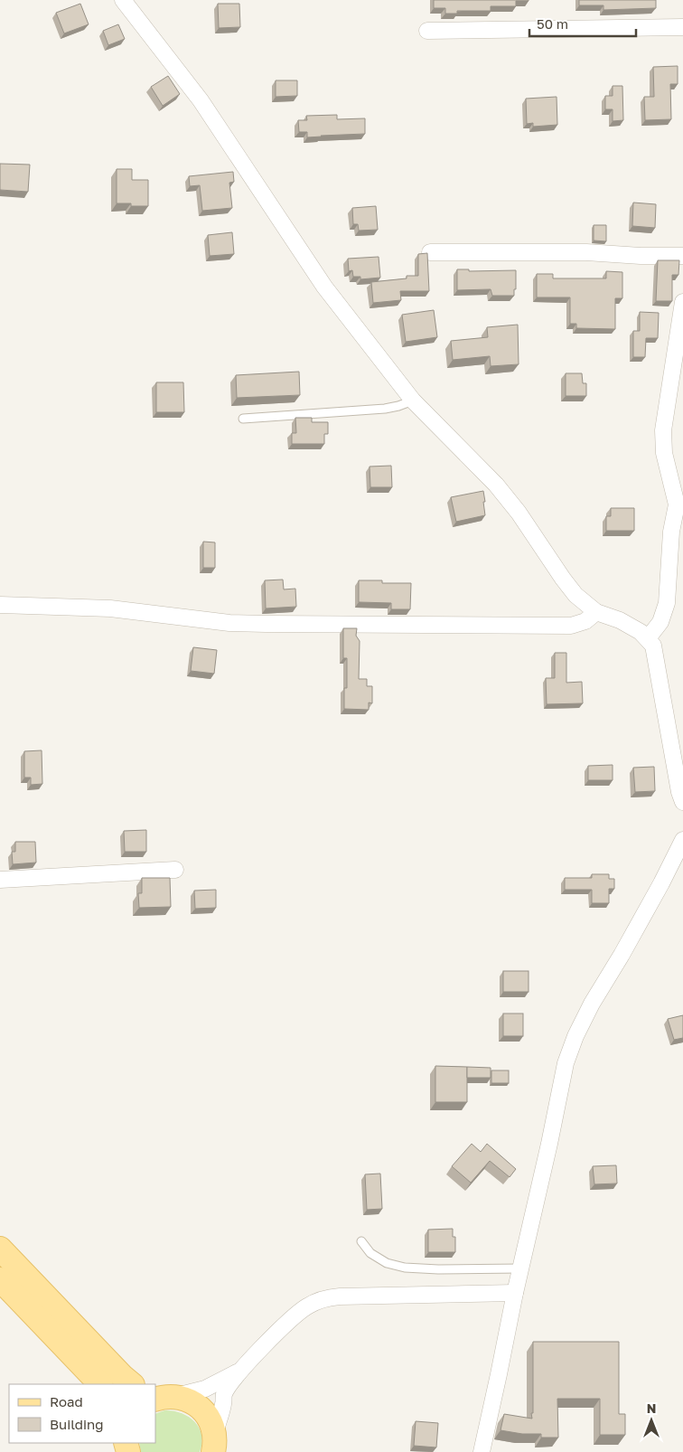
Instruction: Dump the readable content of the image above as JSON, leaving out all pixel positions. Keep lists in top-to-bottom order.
{
  "legend": ["Road", "Building"],
  "scale_bar": "50 m",
  "north": "top"
}
